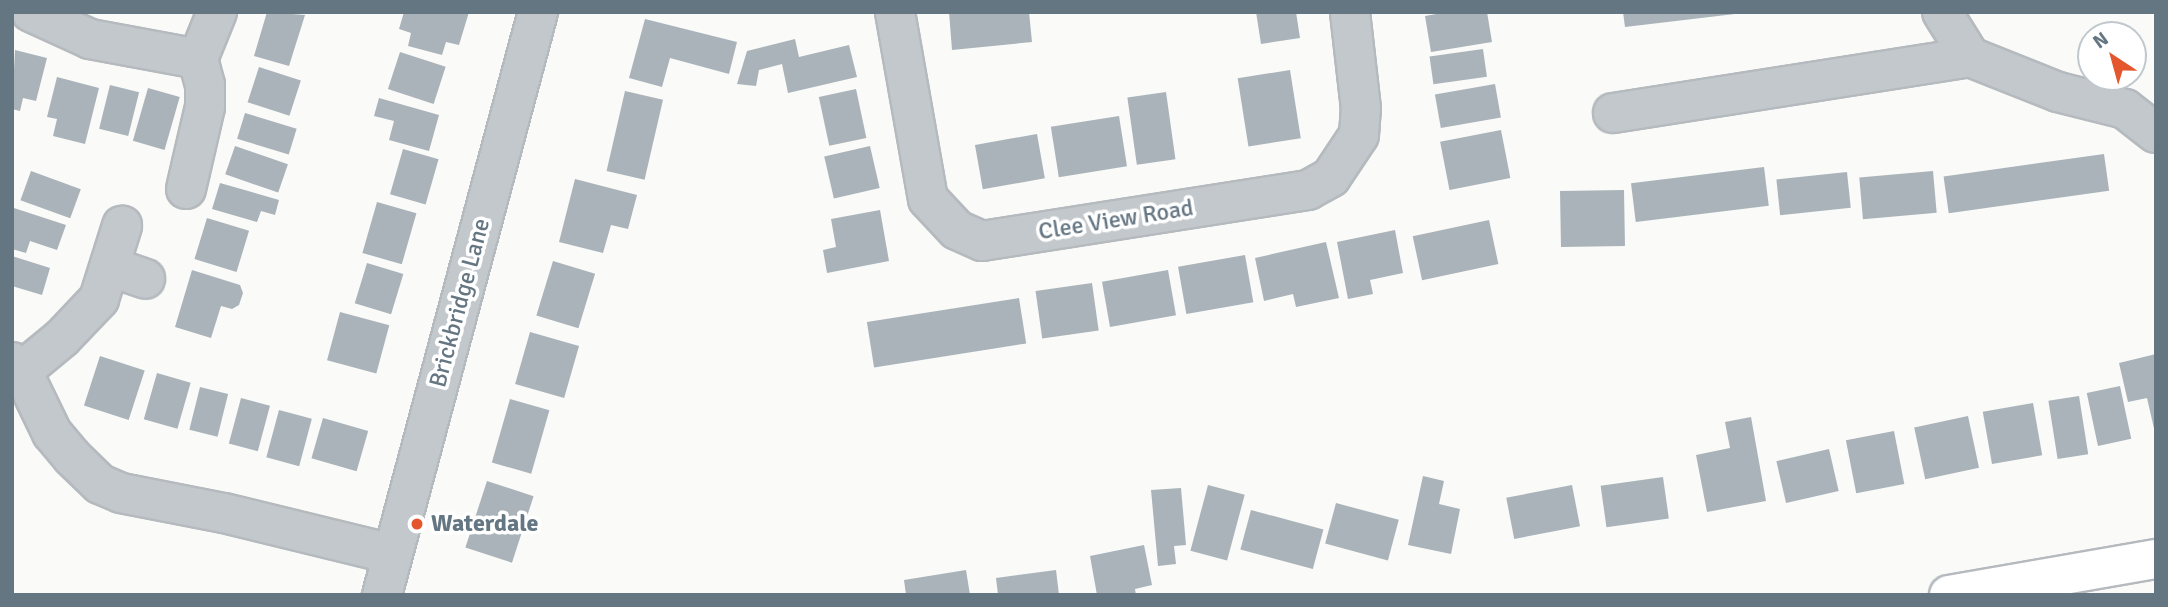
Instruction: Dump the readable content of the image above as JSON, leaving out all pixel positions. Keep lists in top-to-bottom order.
{
  "streets": {
    "street": ["Clee View Road", "Brickbridge Lane"]
  },
  "places": ["Waterdale"],
  "north": "top left"
}
